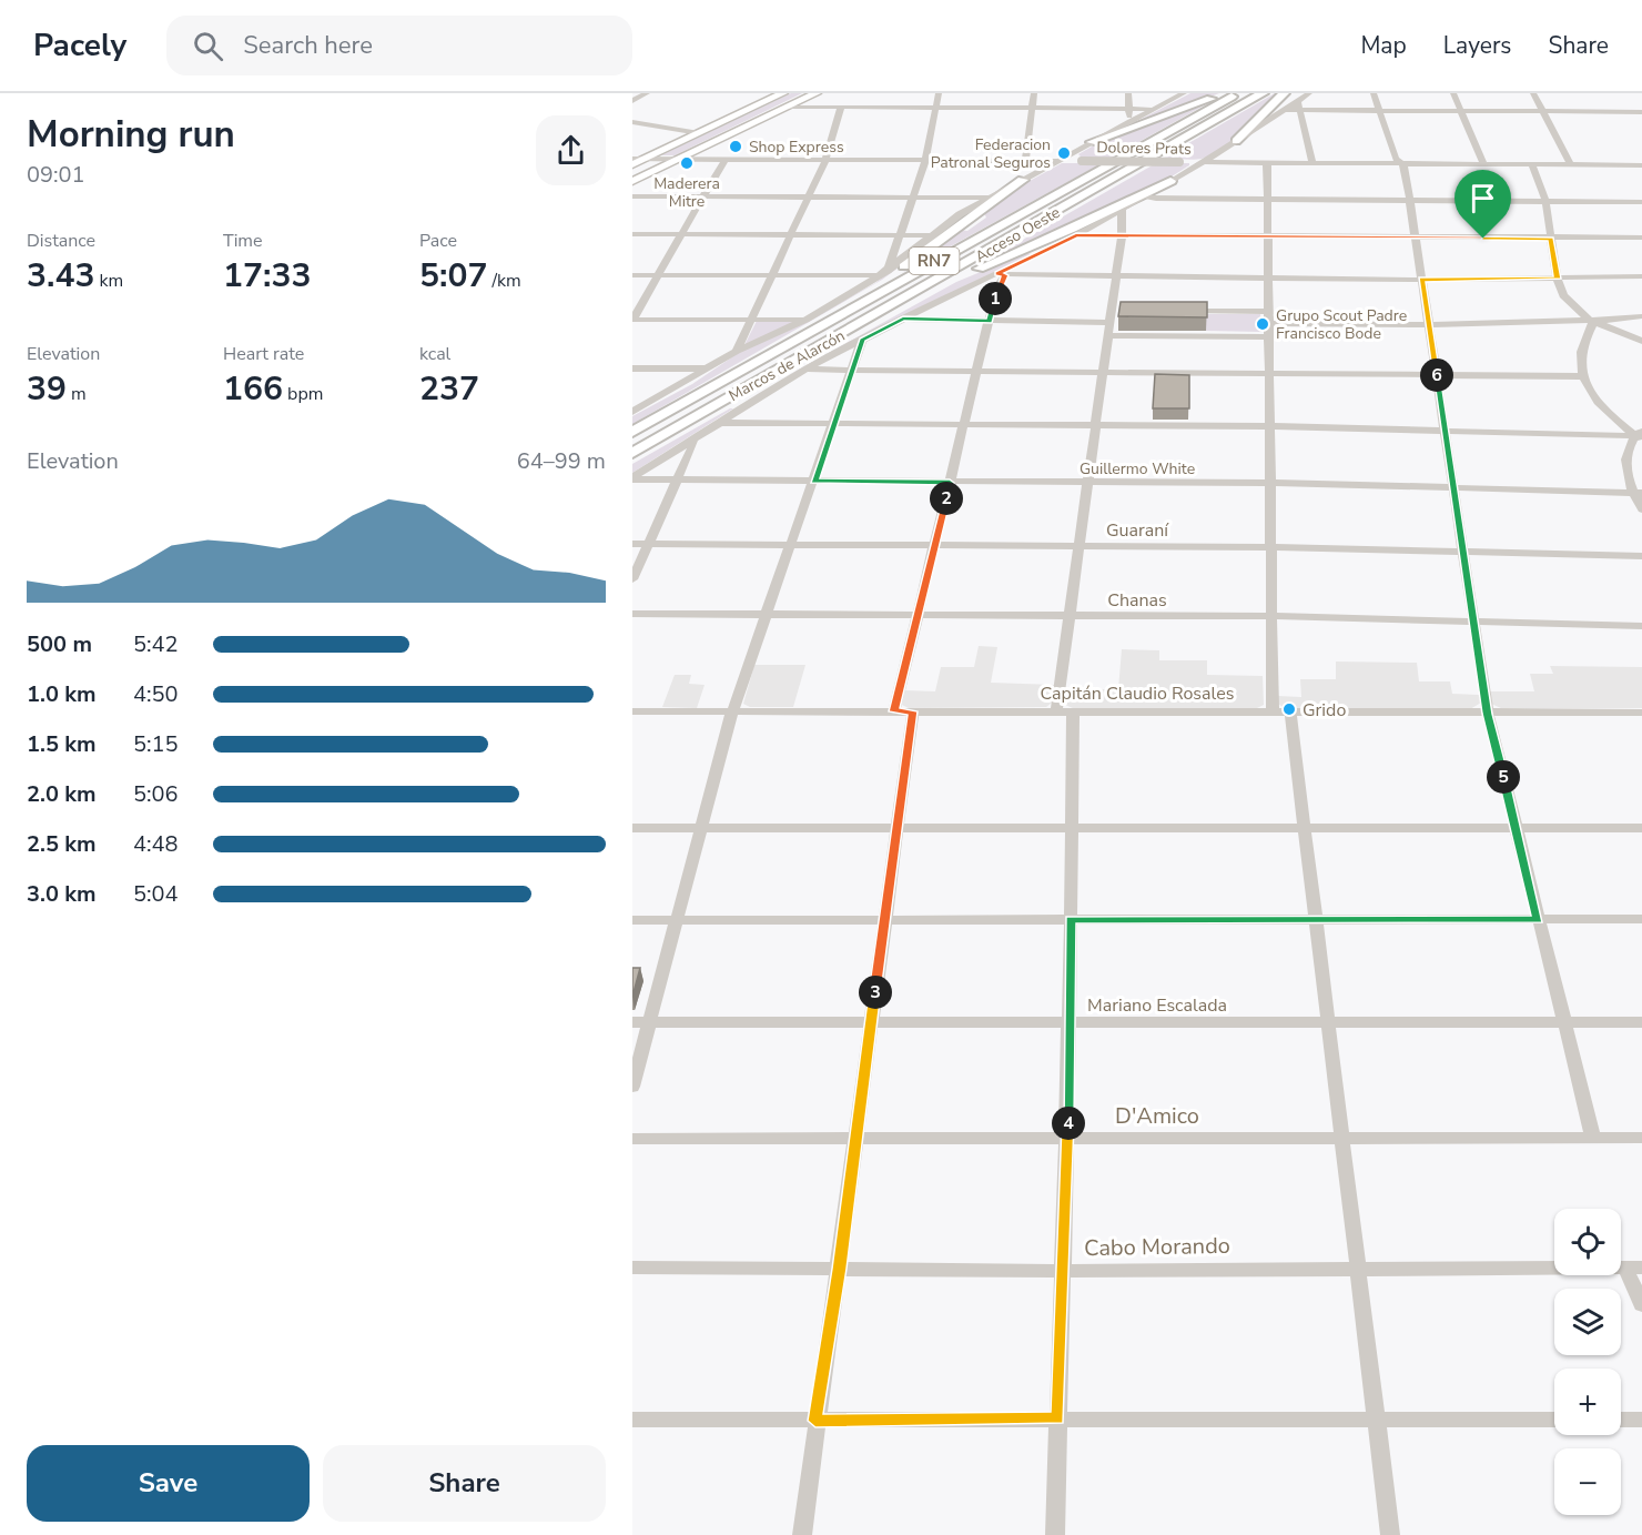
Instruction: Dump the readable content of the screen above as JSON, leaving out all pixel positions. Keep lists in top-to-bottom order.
{
  "streets": {
    "highway": ["Acceso Oeste", "RN7"],
    "street": [
      "Dolores Prats",
      "Marcos de Alarcón",
      "Guillermo White",
      "Guaraní",
      "Chanas",
      "Capitán Claudio Rosales",
      "Mariano Escalada",
      "D'Amico",
      "Cabo Morando"
    ]
  },
  "crossings": [
    ["Dolores Prats", "Marcos de Alarcón"],
    ["Marcos de Alarcón", "Guillermo White"]
  ],
  "places": [
    "Shop Express",
    "Federacion Patronal Seguros",
    "Maderera Mitre",
    "Grupo Scout Padre Francisco Bode",
    "Grido"
  ],
  "page": {
    "header": "Pacely",
    "search": "Search here",
    "nav": ["Map", "Layers", "Share"],
    "heading": ["Morning run", "09:01"],
    "stats": [
      ["Distance", "3.43 km"],
      ["Time", "17:33"],
      ["Pace", "5:07 /km"],
      ["Elevation", "39 m"],
      ["Heart rate", "166 bpm"],
      ["kcal", "237"]
    ],
    "pins": [
      "1",
      "6",
      "2",
      "5",
      "3",
      "4"
    ],
    "chart": ["Elevation", "64–99 m"],
    "list": [
      {
        "name": "500 m",
        "note": "5:42"
      },
      {
        "name": "1.0 km",
        "note": "4:50"
      },
      {
        "name": "1.5 km",
        "note": "5:15"
      },
      {
        "name": "2.0 km",
        "note": "5:06"
      },
      {
        "name": "2.5 km",
        "note": "4:48"
      },
      {
        "name": "3.0 km",
        "note": "5:04"
      }
    ],
    "map_buttons": ["+", "−"],
    "buttons": ["Save", "Share"]
  }
}
